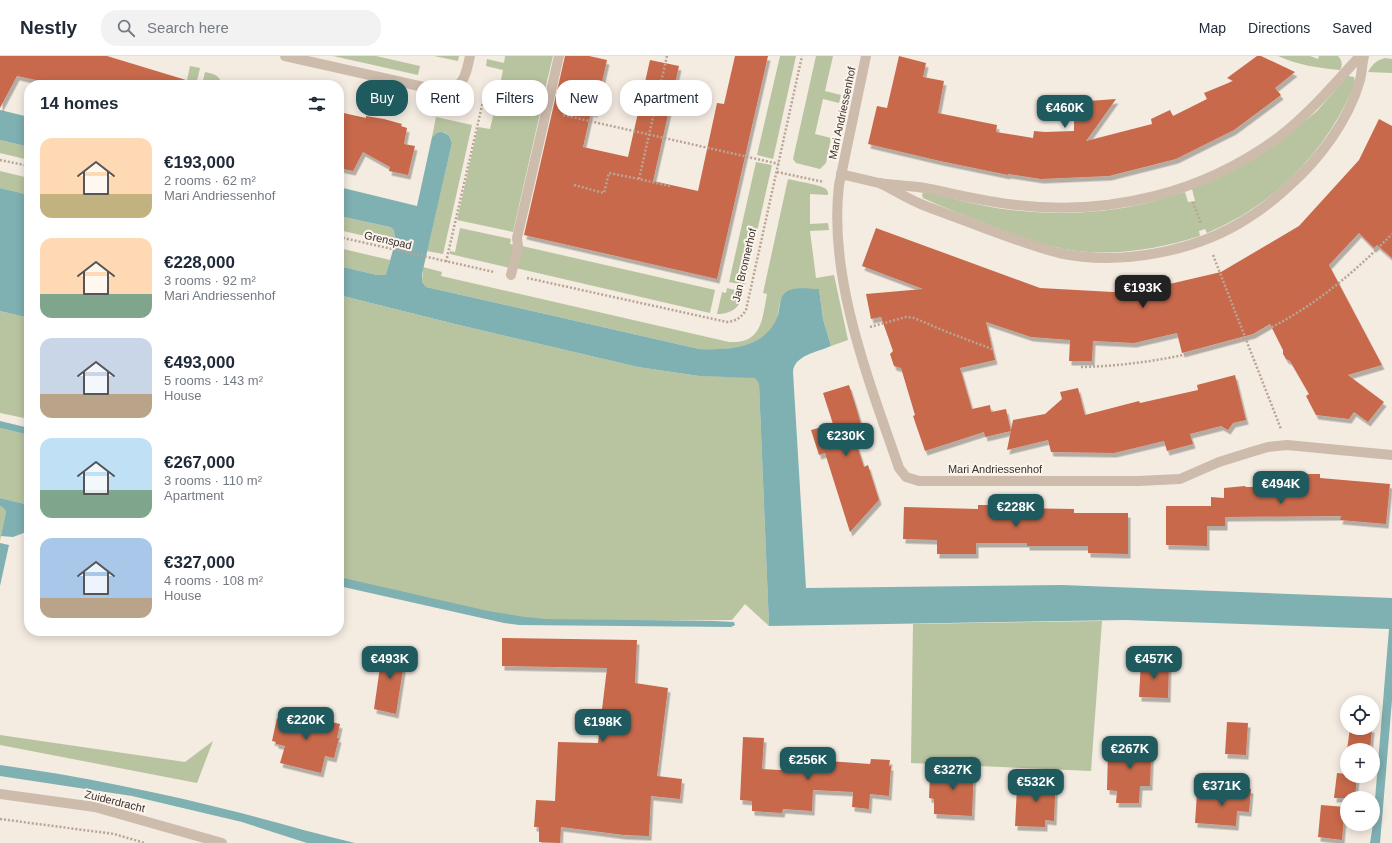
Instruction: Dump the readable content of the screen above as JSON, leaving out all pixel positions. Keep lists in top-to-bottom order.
{
  "streets": {
    "street": ["Mari Andriessenhof", "Zuiderdracht"],
    "path": ["Grenspad", "Jan Bronnerhof"]
  },
  "crossings": [
    ["Grenspad", "Jan Bronnerhof"]
  ],
  "page": {
    "header": "Nestly",
    "search": "Search here",
    "nav": ["Map", "Directions", "Saved"],
    "chip": [
      "Buy",
      "Rent",
      "Filters",
      "New",
      "Apartment"
    ],
    "heading": "14 homes",
    "price": [
      "€460K",
      "€193K",
      "€230K",
      "€494K",
      "€228K",
      "€493K",
      "€457K",
      "€220K",
      "€198K",
      "€267K",
      "€256K",
      "€327K",
      "€532K",
      "€371K"
    ],
    "list": [
      {
        "name": "€193,000",
        "note": "2 rooms · 62 m² · Mari Andriessenhof"
      },
      {
        "name": "€228,000",
        "note": "3 rooms · 92 m² · Mari Andriessenhof"
      },
      {
        "name": "€493,000",
        "note": "5 rooms · 143 m² · House"
      },
      {
        "name": "€267,000",
        "note": "3 rooms · 110 m² · Apartment"
      },
      {
        "name": "€327,000",
        "note": "4 rooms · 108 m² · House"
      }
    ],
    "map_buttons": ["+", "−"]
  }
}
